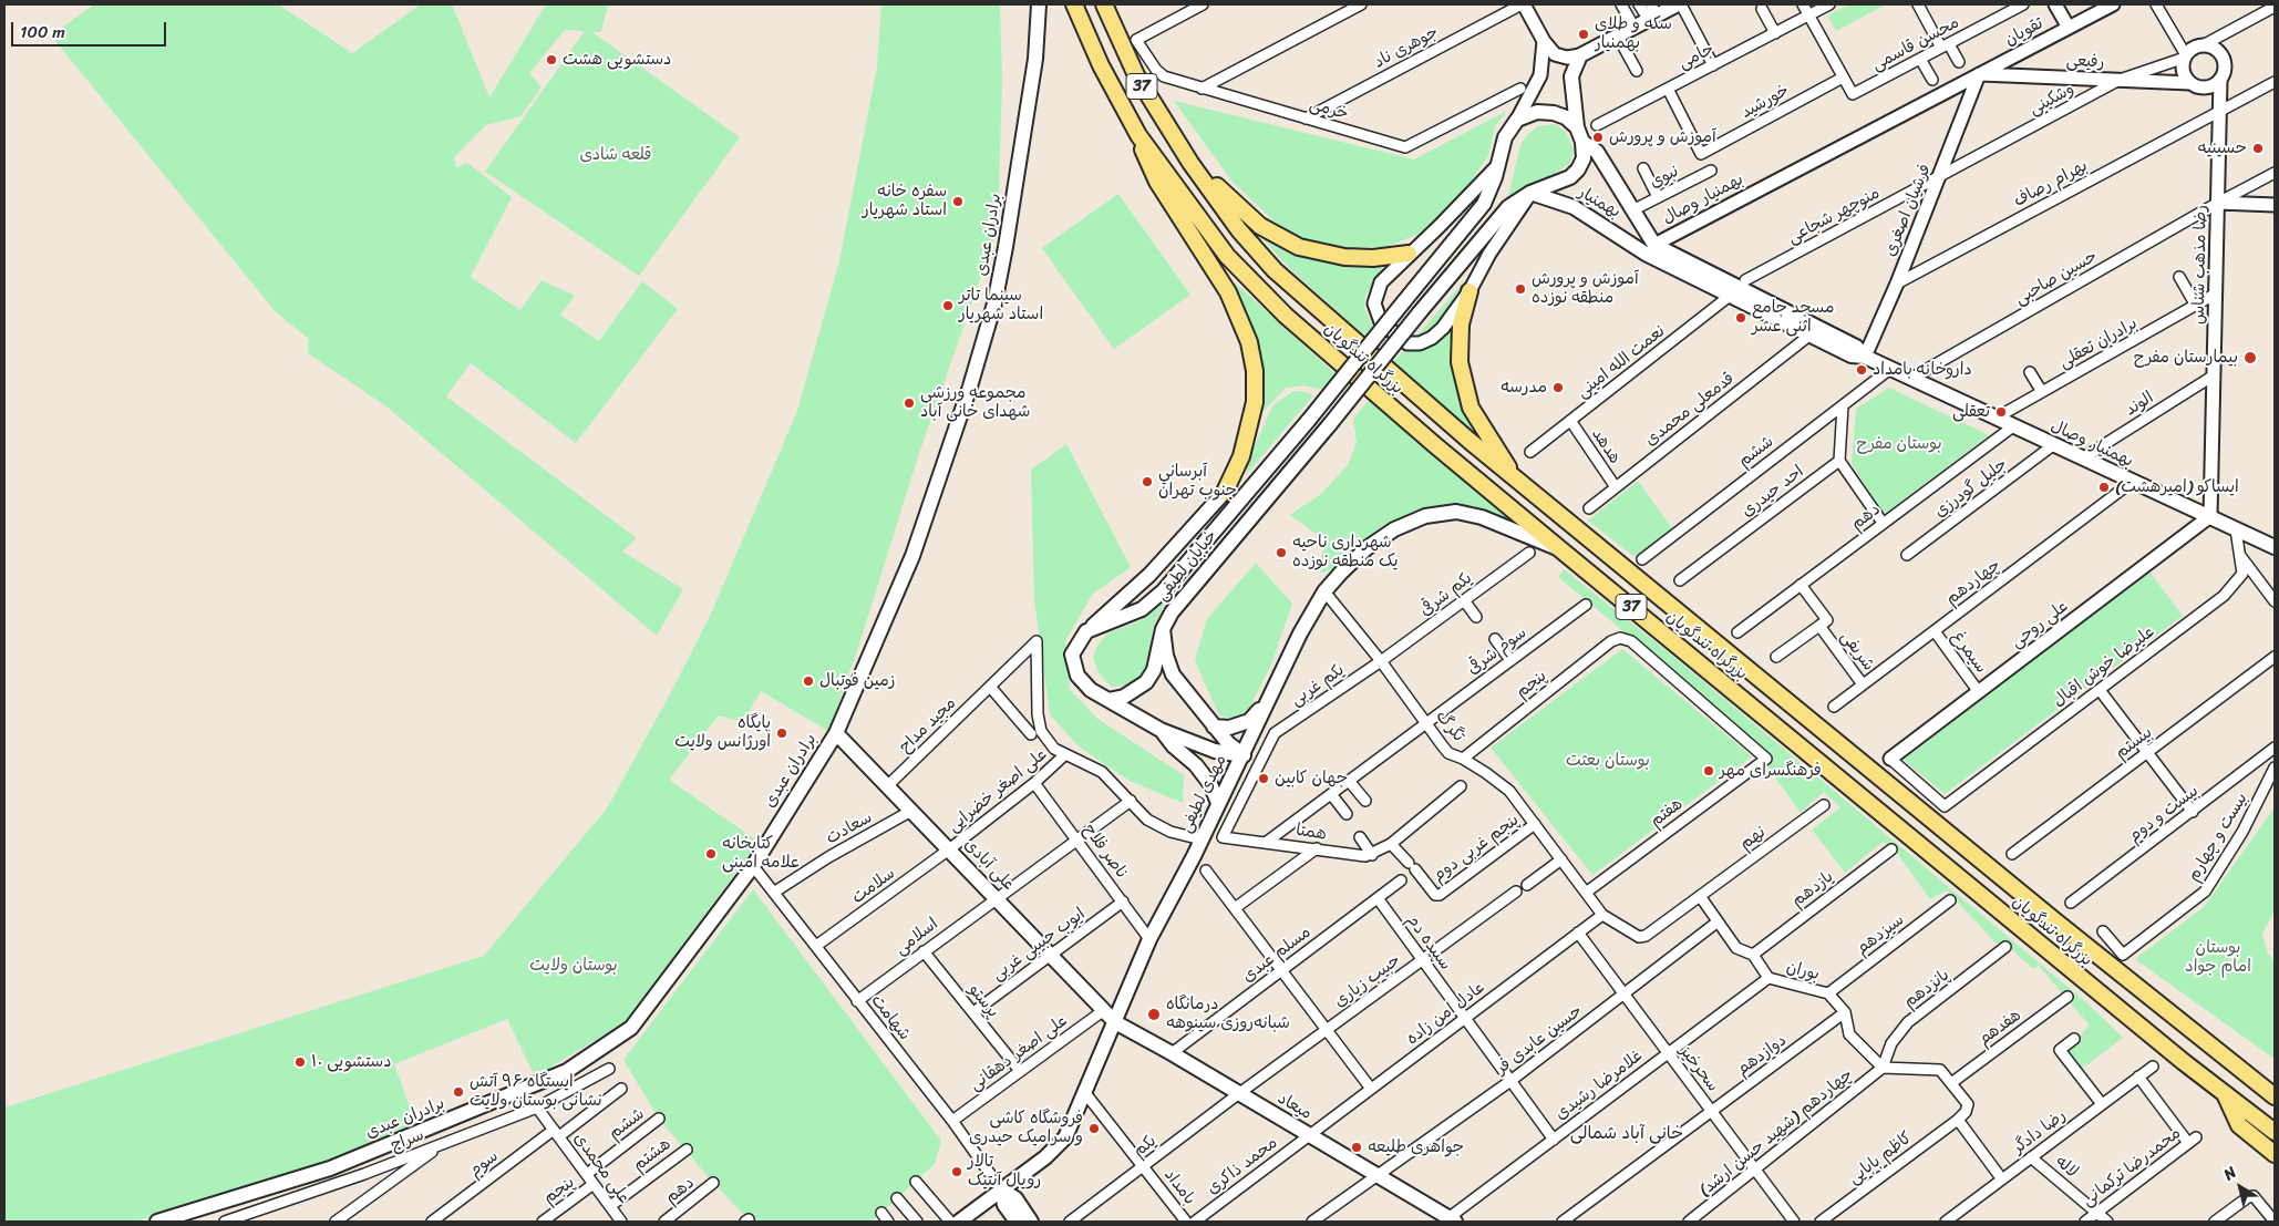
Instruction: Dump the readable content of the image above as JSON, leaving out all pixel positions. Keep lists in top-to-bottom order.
{
  "streets": {
    "highway": ["37", "بزرگراه تندگویان"],
    "main road": [
      "بهمنیار وصال",
      "بهمنیار",
      "برادران عبدی",
      "خیابان لطیفی",
      "مهدی لطیفی",
      "علی آبادی",
      "میعاد"
    ],
    "street": [
      "تقویان",
      "محسن قاسمی",
      "جوهری ناد",
      "جامی",
      "رفیعی",
      "وشکینی",
      "خورشید",
      "خرمی",
      "نبوی",
      "بهرام رصاف",
      "فرشیان اصغری",
      "منوچهر شجاعی",
      "رضا مذهب شناس",
      "حسین صاحبی",
      "برادران تعقلی",
      "نعمت الله امینی",
      "الوند",
      "قدمعلی محمدی",
      "هدهد",
      "ششم",
      "جلیل گودرزی",
      "احد حیدری",
      "دهم",
      "چهاردهم",
      "یکم شرقی",
      "علی روحی",
      "سوم شرقی",
      "شریفی",
      "سیمرغ",
      "علیرضا خوش اقبال",
      "پنجم",
      "یکم غربی",
      "مجید مداح",
      "تگرگ",
      "بیستم",
      "علی اصغر خضرایی",
      "هفتم",
      "بیست و دوم",
      "سعادت",
      "همتا",
      "بیست و چهارم",
      "نهم",
      "پنجم غربی دوم",
      "ناصر فلاح",
      "سلامت",
      "یازدهم",
      "سیزدهم",
      "اسلامی",
      "سپیده دم",
      "ایوب حبیبی غربی",
      "مسلم عبدی",
      "بوران",
      "حبیب زیاری",
      "پانزدهم",
      "پرستو",
      "عادل امن زاده",
      "شهامت",
      "هفدهم",
      "حسین عابدی‌ فر",
      "علی اصغر دهقانی",
      "دوازدهم",
      "سحرخیز",
      "غلامرضا رشیدی",
      "رضا دادگر",
      "چهاردهم (شهید حسن ارشد)",
      "سراج",
      "یکم",
      "هشتم",
      "کاظم بابایی",
      "سوم",
      "محمد ذاکری",
      "لاله",
      "محمدرضا ترکمانی",
      "علی محمدی",
      "بامداد"
    ]
  },
  "crossings": [
    ["تقویان", "رفیعی"],
    ["تقویان", "بهمنیار وصال"],
    ["تقویان", "فرشیان اصغری"],
    ["محسن قاسمی", "خورشید"],
    ["جوهری ناد", "خرمی"],
    ["جامی", "خورشید"],
    ["رفیعی", "وشکینی"],
    ["رفیعی", "بهمنیار وصال"],
    ["رفیعی", "فرشیان اصغری"],
    ["رفیعی", "رضا مذهب شناس"],
    ["وشکینی", "فرشیان اصغری"],
    ["وشکینی", "منوچهر شجاعی"],
    ["وشکینی", "رضا مذهب شناس"],
    ["نبوی", "بهمنیار"],
    ["بهرام رصاف", "فرشیان اصغری"],
    ["بهرام رصاف", "رضا مذهب شناس"],
    ["بهمنیار وصال", "بهمنیار"],
    ["بهمنیار وصال", "فرشیان اصغری"],
    ["بهمنیار وصال", "رضا مذهب شناس"],
    ["بهمنیار وصال", "حسین صاحبی"],
    ["بهمنیار وصال", "برادران تعقلی"],
    ["بهمنیار وصال", "نعمت الله امینی"],
    ["بهمنیار وصال", "الوند"],
    ["بهمنیار وصال", "قدمعلی محمدی"],
    ["بهمنیار وصال", "ششم"],
    ["بهمنیار وصال", "جلیل گودرزی"],
    ["بهمنیار وصال", "دهم"],
    ["بهمنیار وصال", "چهاردهم"],
    ["بهمنیار وصال", "علی روحی"],
    ["بهمنیار وصال", "علیرضا خوش اقبال"],
    ["بهمنیار", "خیابان لطیفی"],
    ["فرشیان اصغری", "منوچهر شجاعی"],
    ["برادران عبدی", "علی آبادی"],
    ["برادران عبدی", "شهامت"],
    ["رضا مذهب شناس", "حسین صاحبی"],
    ["رضا مذهب شناس", "برادران تعقلی"],
    ["رضا مذهب شناس", "الوند"],
    ["رضا مذهب شناس", "علی روحی"],
    ["بزرگراه تندگویان", "مهدی لطیفی"],
    ["نعمت الله امینی", "هدهد"],
    ["قدمعلی محمدی", "هدهد"],
    ["ششم", "علی محمدی"],
    ["دهم", "شریفی"],
    ["چهاردهم", "شریفی"],
    ["چهاردهم", "سیمرغ"],
    ["یکم شرقی", "یکم غربی"],
    ["یکم شرقی", "تگرگ"],
    ["علی روحی", "سیمرغ"],
    ["علی روحی", "علیرضا خوش اقبال"],
    ["سوم شرقی", "تگرگ"],
    ["سوم شرقی", "همتا"],
    ["پنجم", "تگرگ"],
    ["پنجم", "هفتم"],
    ["پنجم", "علی محمدی"],
    ["یکم غربی", "تگرگ"],
    ["یکم غربی", "همتا"],
    ["مجید مداح", "علی اصغر خضرایی"],
    ["مجید مداح", "علی آبادی"],
    ["تگرگ", "مهدی لطیفی"],
    ["تگرگ", "هفتم"],
    ["تگرگ", "پنجم غربی دوم"],
    ["علی اصغر خضرایی", "ناصر فلاح"],
    ["علی اصغر خضرایی", "علی آبادی"],
    ["علی اصغر خضرایی", "سلامت"],
    ["مهدی لطیفی", "ناصر فلاح"],
    ["مهدی لطیفی", "علی آبادی"],
    ["مهدی لطیفی", "شهامت"],
    ["مهدی لطیفی", "میعاد"],
    ["مهدی لطیفی", "بامداد"],
    ["سعادت", "علی آبادی"],
    ["سعادت", "شهامت"],
    ["نهم", "بوران"],
    ["ناصر فلاح", "اسلامی"],
    ["ناصر فلاح", "ایوب حبیبی غربی"],
    ["علی آبادی", "سلامت"],
    ["علی آبادی", "اسلامی"],
    ["علی آبادی", "ایوب حبیبی غربی"],
    ["علی آبادی", "علی اصغر دهقانی"],
    ["علی آبادی", "میعاد"],
    ["سلامت", "شهامت"],
    ["یازدهم", "بوران"],
    ["سیزدهم", "بوران"],
    ["اسلامی", "پرستو"],
    ["اسلامی", "شهامت"],
    ["سپیده دم", "مسلم عبدی"],
    ["سپیده دم", "حبیب زیاری"],
    ["سپیده دم", "عادل امن زاده"],
    ["سپیده دم", "حسین عابدی‌ فر"],
    ["سپیده دم", "غلامرضا رشیدی"],
    ["ایوب حبیبی غربی", "پرستو"],
    ["مسلم عبدی", "میعاد"],
    ["بوران", "پانزدهم"],
    ["بوران", "حسین عابدی‌ فر"],
    ["بوران", "دوازدهم"],
    ["بوران", "غلامرضا رشیدی"],
    ["بوران", "چهاردهم (شهید حسن ارشد)"],
    ["حبیب زیاری", "میعاد"],
    ["حبیب زیاری", "یکم"],
    ["پانزدهم", "چهاردهم (شهید حسن ارشد)"],
    ["پرستو", "علی اصغر دهقانی"],
    ["عادل امن زاده", "سحرخیز"],
    ["عادل امن زاده", "میعاد"],
    ["عادل امن زاده", "محمد ذاکری"],
    ["شهامت", "علی اصغر دهقانی"],
    ["حسین عابدی‌ فر", "سحرخیز"],
    ["حسین عابدی‌ فر", "میعاد"],
    ["دوازدهم", "سحرخیز"],
    ["سحرخیز", "غلامرضا رشیدی"],
    ["سحرخیز", "چهاردهم (شهید حسن ارشد)"],
    ["غلامرضا رشیدی", "میعاد"],
    ["میعاد", "یکم"],
    ["میعاد", "محمد ذاکری"],
    ["رضا دادگر", "لاله"],
    ["رضا دادگر", "محمدرضا ترکمانی"],
    ["سراج", "علی محمدی"],
    ["یکم", "بامداد"],
    ["هشتم", "علی محمدی"],
    ["سوم", "علی محمدی"],
    ["لاله", "محمدرضا ترکمانی"]
  ],
  "districts": ["خانی آباد شمالی"],
  "parks": [
    "قلعه شادی",
    "بوستان مفرح",
    "بوستان بعثت",
    "بوستان امام جواد",
    "بوستان ولایت"
  ],
  "places": [
    "سکه و طلای بهمنیار",
    "دستشویی هشت",
    "آموزش و پرورش",
    "حسینیه",
    "سفره خانه استاد شهریار",
    "آموزش و پرورش منطقه نوزده",
    "سینما تاتر استاد شهریار",
    "مسجد جامع اثنی عشر",
    "بیمارستان مفرح",
    "داروخانه بامداد",
    "مدرسه",
    "مجموعه ورزشی شهدای خانی آباد",
    "تعقلی",
    "آبرساني جنوب تهران",
    "ایساکو (امیرهشت)",
    "شهرداری ناحیه یک منطقه نوزده",
    "زمین فوتبال",
    "پایگاه اورژانس ولایت",
    "فرهنگسرای مهر",
    "جهان کابین",
    "کتابخانه علامه امینی",
    "درمانگاه شبانه‌روزی سینوهه",
    "دستشویی ۱۰",
    "ایستگاه ۹۶ آتش نشانی بوستان ولایت",
    "فروشگاه کاشی و سرامیک حیدری",
    "جواهری طلیعه",
    "تالار رویال آنتیک"
  ],
  "scale_bar": "100 m",
  "north": "top left"
}
